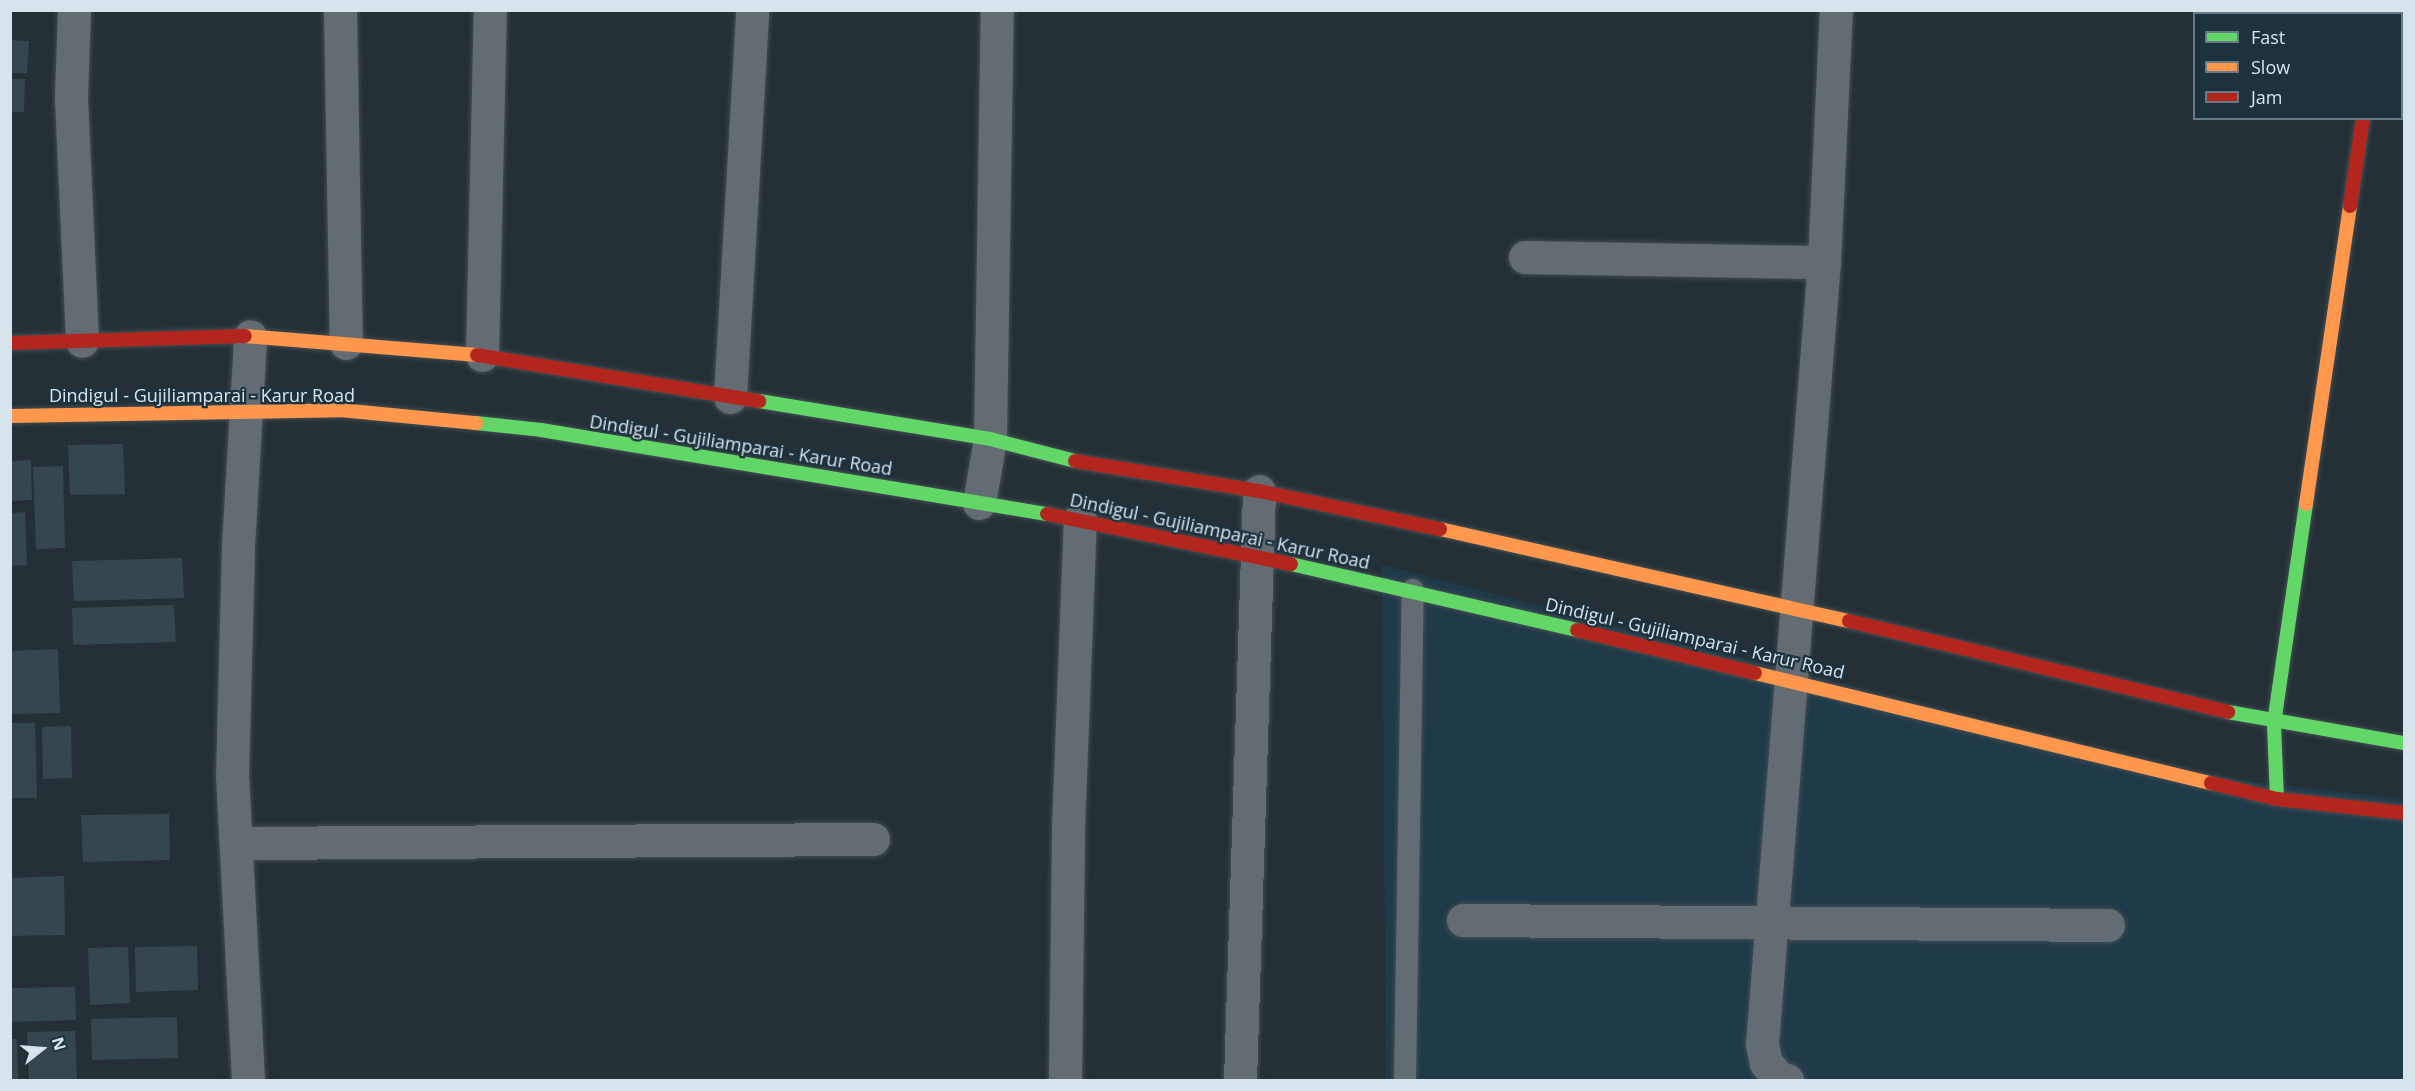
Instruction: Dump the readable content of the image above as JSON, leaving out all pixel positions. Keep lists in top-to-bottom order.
{
  "streets": {
    "main road": ["Dindigul - Gujiliamparai - Karur Road"]
  },
  "legend": ["Fast", "Slow", "Jam"],
  "north": "right"
}
